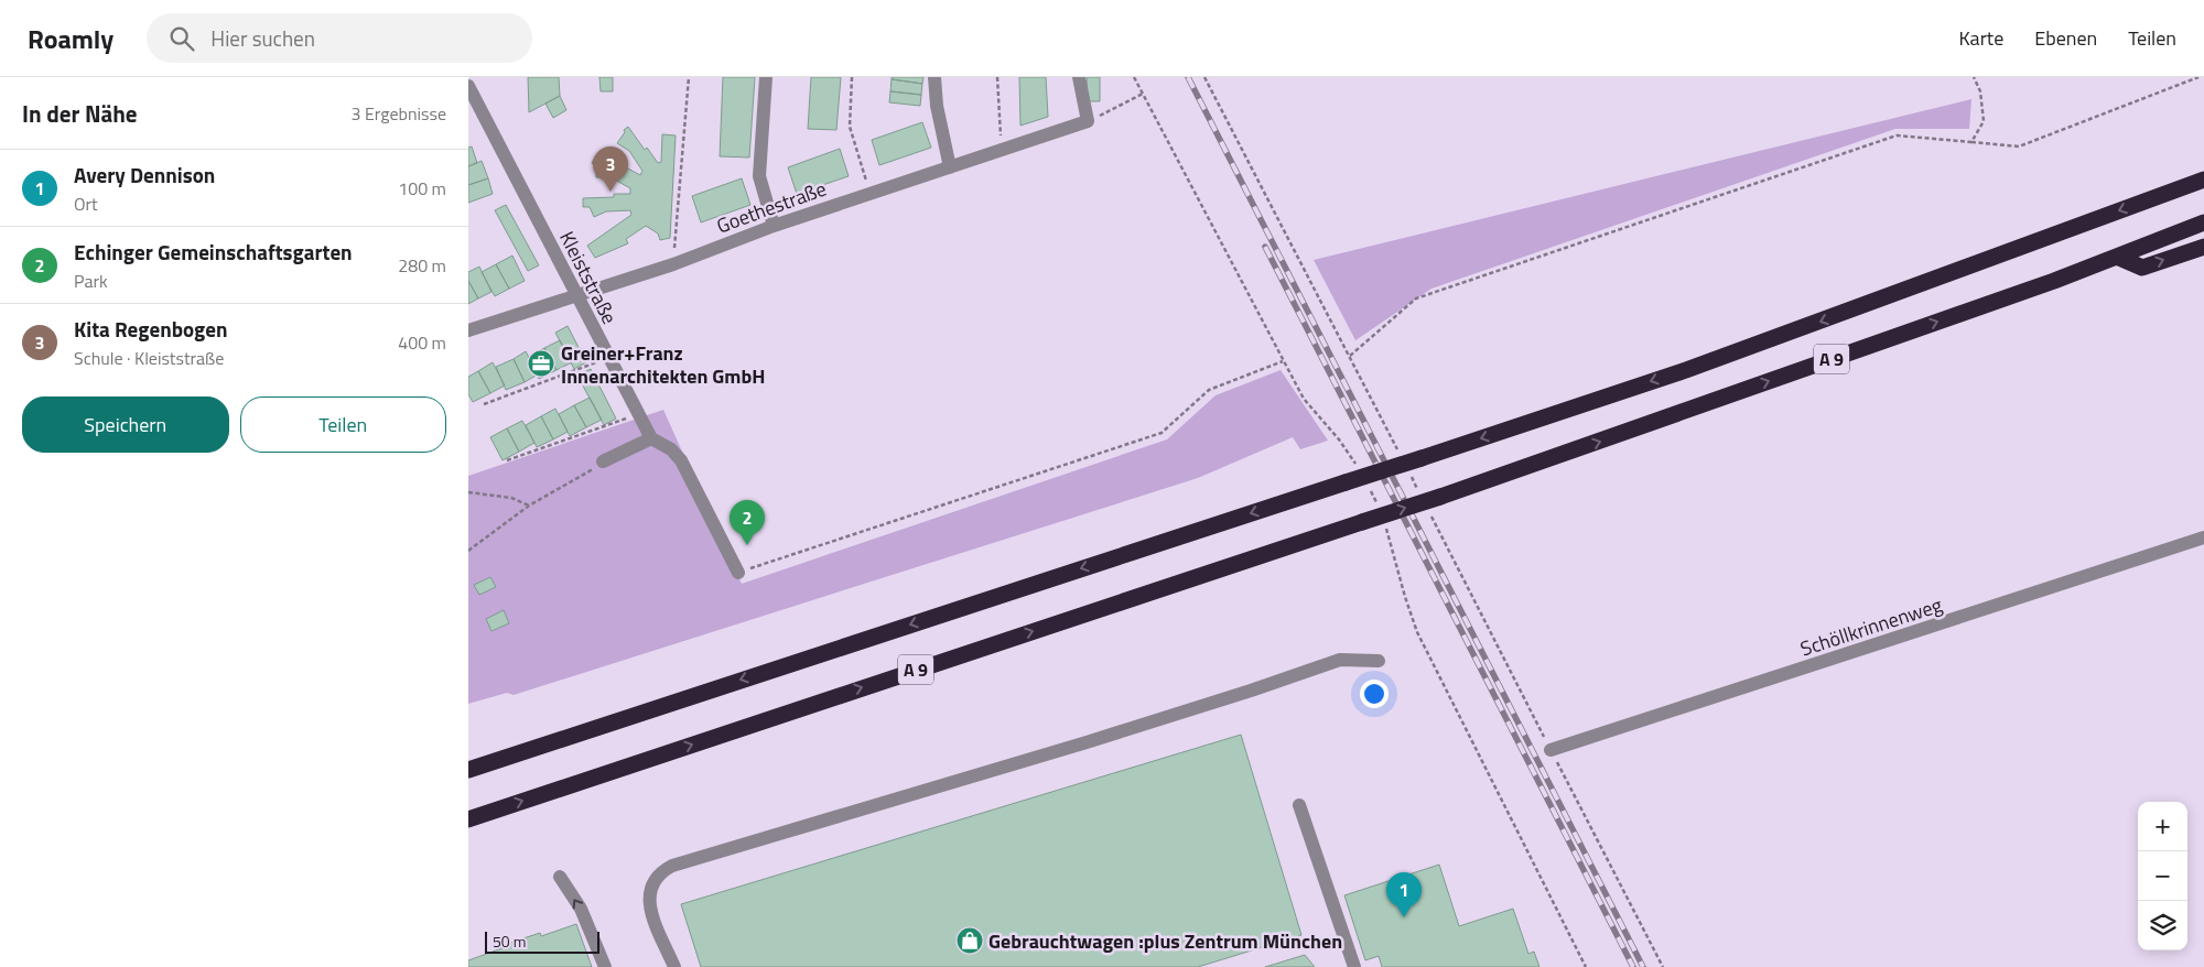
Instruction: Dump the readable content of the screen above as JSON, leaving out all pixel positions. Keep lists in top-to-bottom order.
{
  "streets": {
    "highway": ["A 9"],
    "street": ["Goethestraße", "Kleiststraße", "Schöllkrinnenweg"]
  },
  "crossings": [
    ["Goethestraße", "Kleiststraße"]
  ],
  "places": {
    "office": ["Greiner+Franz Innenarchitekten GmbH"],
    "shop": ["Gebrauchtwagen :plus Zentrum München"]
  },
  "scale_bar": "50 m",
  "page": {
    "header": "Roamly",
    "search": "Hier suchen",
    "nav": ["Karte", "Ebenen", "Teilen"],
    "heading": ["In der Nähe", "3 Ergebnisse"],
    "pins": ["3", "2", "1"],
    "list": [
      {
        "mark": "1",
        "name": "Avery Dennison",
        "note": "Ort",
        "value": "100 m"
      },
      {
        "mark": "2",
        "name": "Echinger Gemeinschaftsgarten",
        "note": "Park",
        "value": "280 m"
      },
      {
        "mark": "3",
        "name": "Kita Regenbogen",
        "note": "Schule · Kleiststraße",
        "value": "400 m"
      }
    ],
    "buttons": ["Speichern", "Teilen"],
    "map_buttons": ["+", "−"],
    "scale": "50 m"
  }
}
